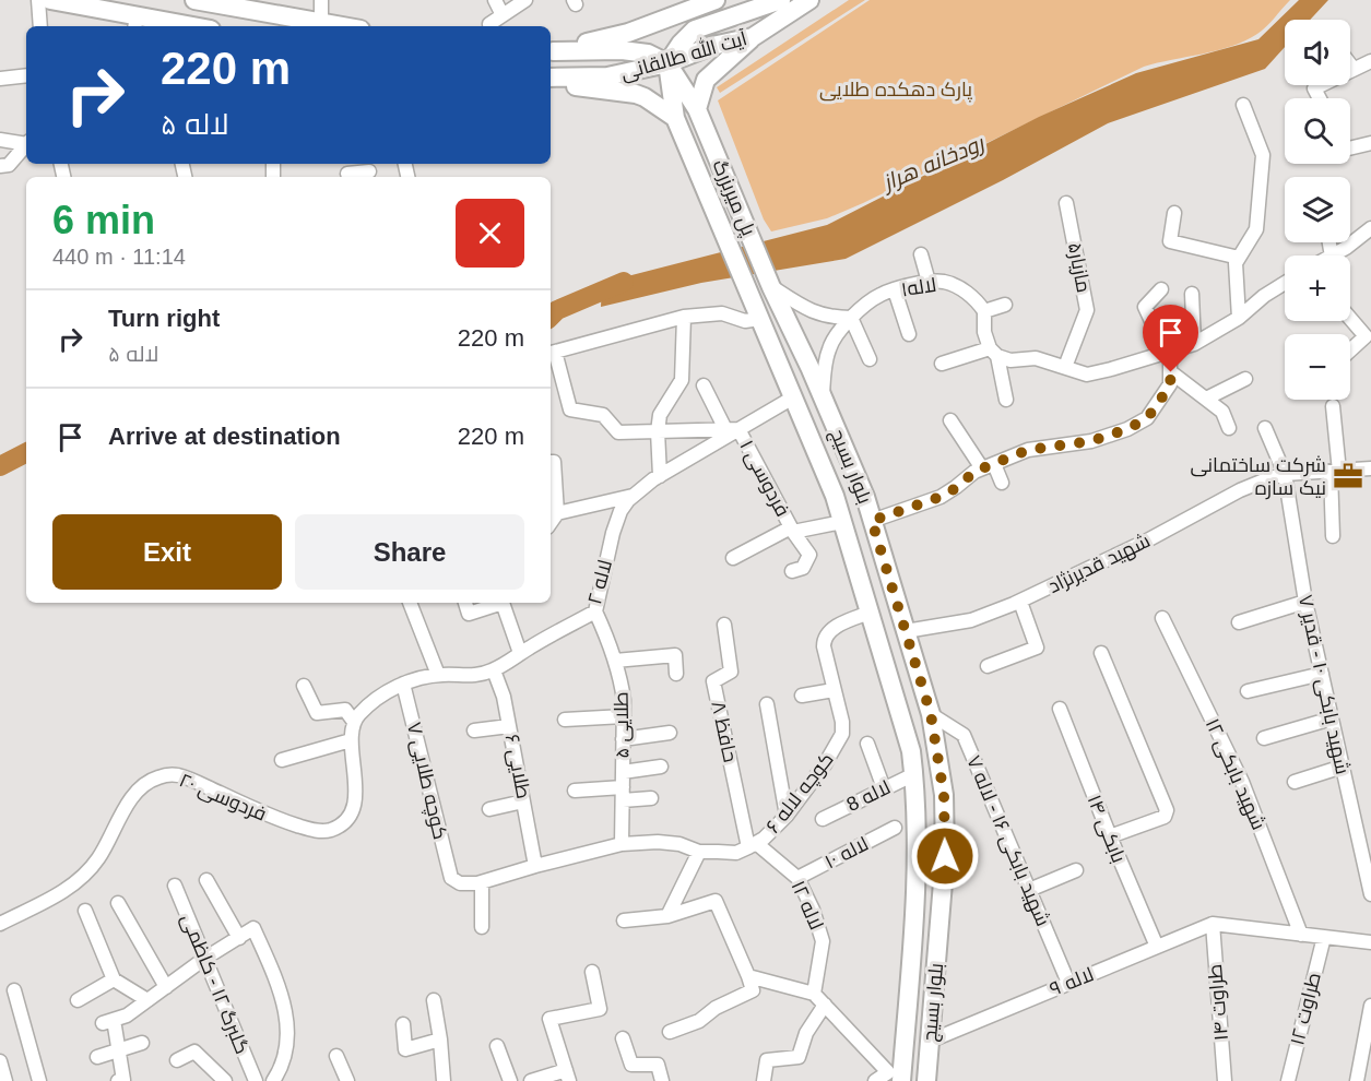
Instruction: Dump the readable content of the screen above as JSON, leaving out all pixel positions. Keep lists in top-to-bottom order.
{
  "streets": {
    "main road": ["آیت الله طالقانی", "پل میربزرگ", "بلوار بسیج"],
    "street": [
      "مازیار۵",
      "لاله۱",
      "فردوسی ۱",
      "شهید قدیرنژاد",
      "لاله ۲",
      "شهید بابکی ۱۰ - قدیر ۷",
      "طلایی ۵",
      "حافظ ۸",
      "طلایی ۶",
      "شهید بابکی ۱۲",
      "کوچه طلایی ۷",
      "کوچه لاله ۶",
      "لاله 8",
      "فردوسی ۲۰",
      "بابکی ۱۴",
      "شهید بابکی ۱۶ - لاله ۷",
      "لاله ۱۰",
      "لاله ۱۲",
      "لاله ۹",
      "گلبرگ ۱۲ - کاظمی",
      "طراوت ۱۴",
      "طراوت ۱۲"
    ]
  },
  "crossings": [
    ["آیت الله طالقانی", "پل میربزرگ"],
    ["پل میربزرگ", "بلوار بسیج"],
    ["لاله۱", "بلوار بسیج"],
    ["بلوار بسیج", "شهید قدیرنژاد"],
    ["بلوار بسیج", "لاله ۲"],
    ["بلوار بسیج", "کوچه لاله ۶"],
    ["بلوار بسیج", "لاله 8"],
    ["بلوار بسیج", "شهید بابکی ۱۶ - لاله ۷"],
    ["بلوار بسیج", "لاله ۹"],
    ["فردوسی ۱", "لاله ۲"],
    ["شهید قدیرنژاد", "شهید بابکی ۱۰ - قدیر ۷"],
    ["لاله ۲", "طلایی ۵"],
    ["لاله ۲", "طلایی ۶"],
    ["لاله ۲", "کوچه طلایی ۷"],
    ["طلایی ۵", "کوچه لاله ۶"],
    ["حافظ ۸", "کوچه لاله ۶"],
    ["حافظ ۸", "لاله ۱۲"],
    ["طلایی ۶", "کوچه لاله ۶"],
    ["کوچه طلایی ۷", "کوچه لاله ۶"],
    ["کوچه لاله ۶", "لاله ۱۲"],
    ["بابکی ۱۴", "لاله ۹"],
    ["شهید بابکی ۱۶ - لاله ۷", "لاله ۹"],
    ["لاله ۱۰", "لاله ۱۲"],
    ["لاله ۹", "طراوت ۱۴"]
  ],
  "water": ["رودخانه هراز"],
  "parks": ["پارک دهکده طلایی"],
  "places": {
    "office": ["شرکت ساختمانی نیک سازه"]
  },
  "page": {
    "map_buttons": ["+", "−"],
    "turn": ["220 m", "لاله ۵"],
    "heading": ["6 min", "440 m · 11:14"],
    "list": [
      {
        "name": "Turn right",
        "note": "لاله ۵",
        "value": "220 m"
      },
      {
        "name": "Arrive at destination",
        "value": "220 m"
      }
    ],
    "buttons": ["Exit", "Share"]
  }
}
